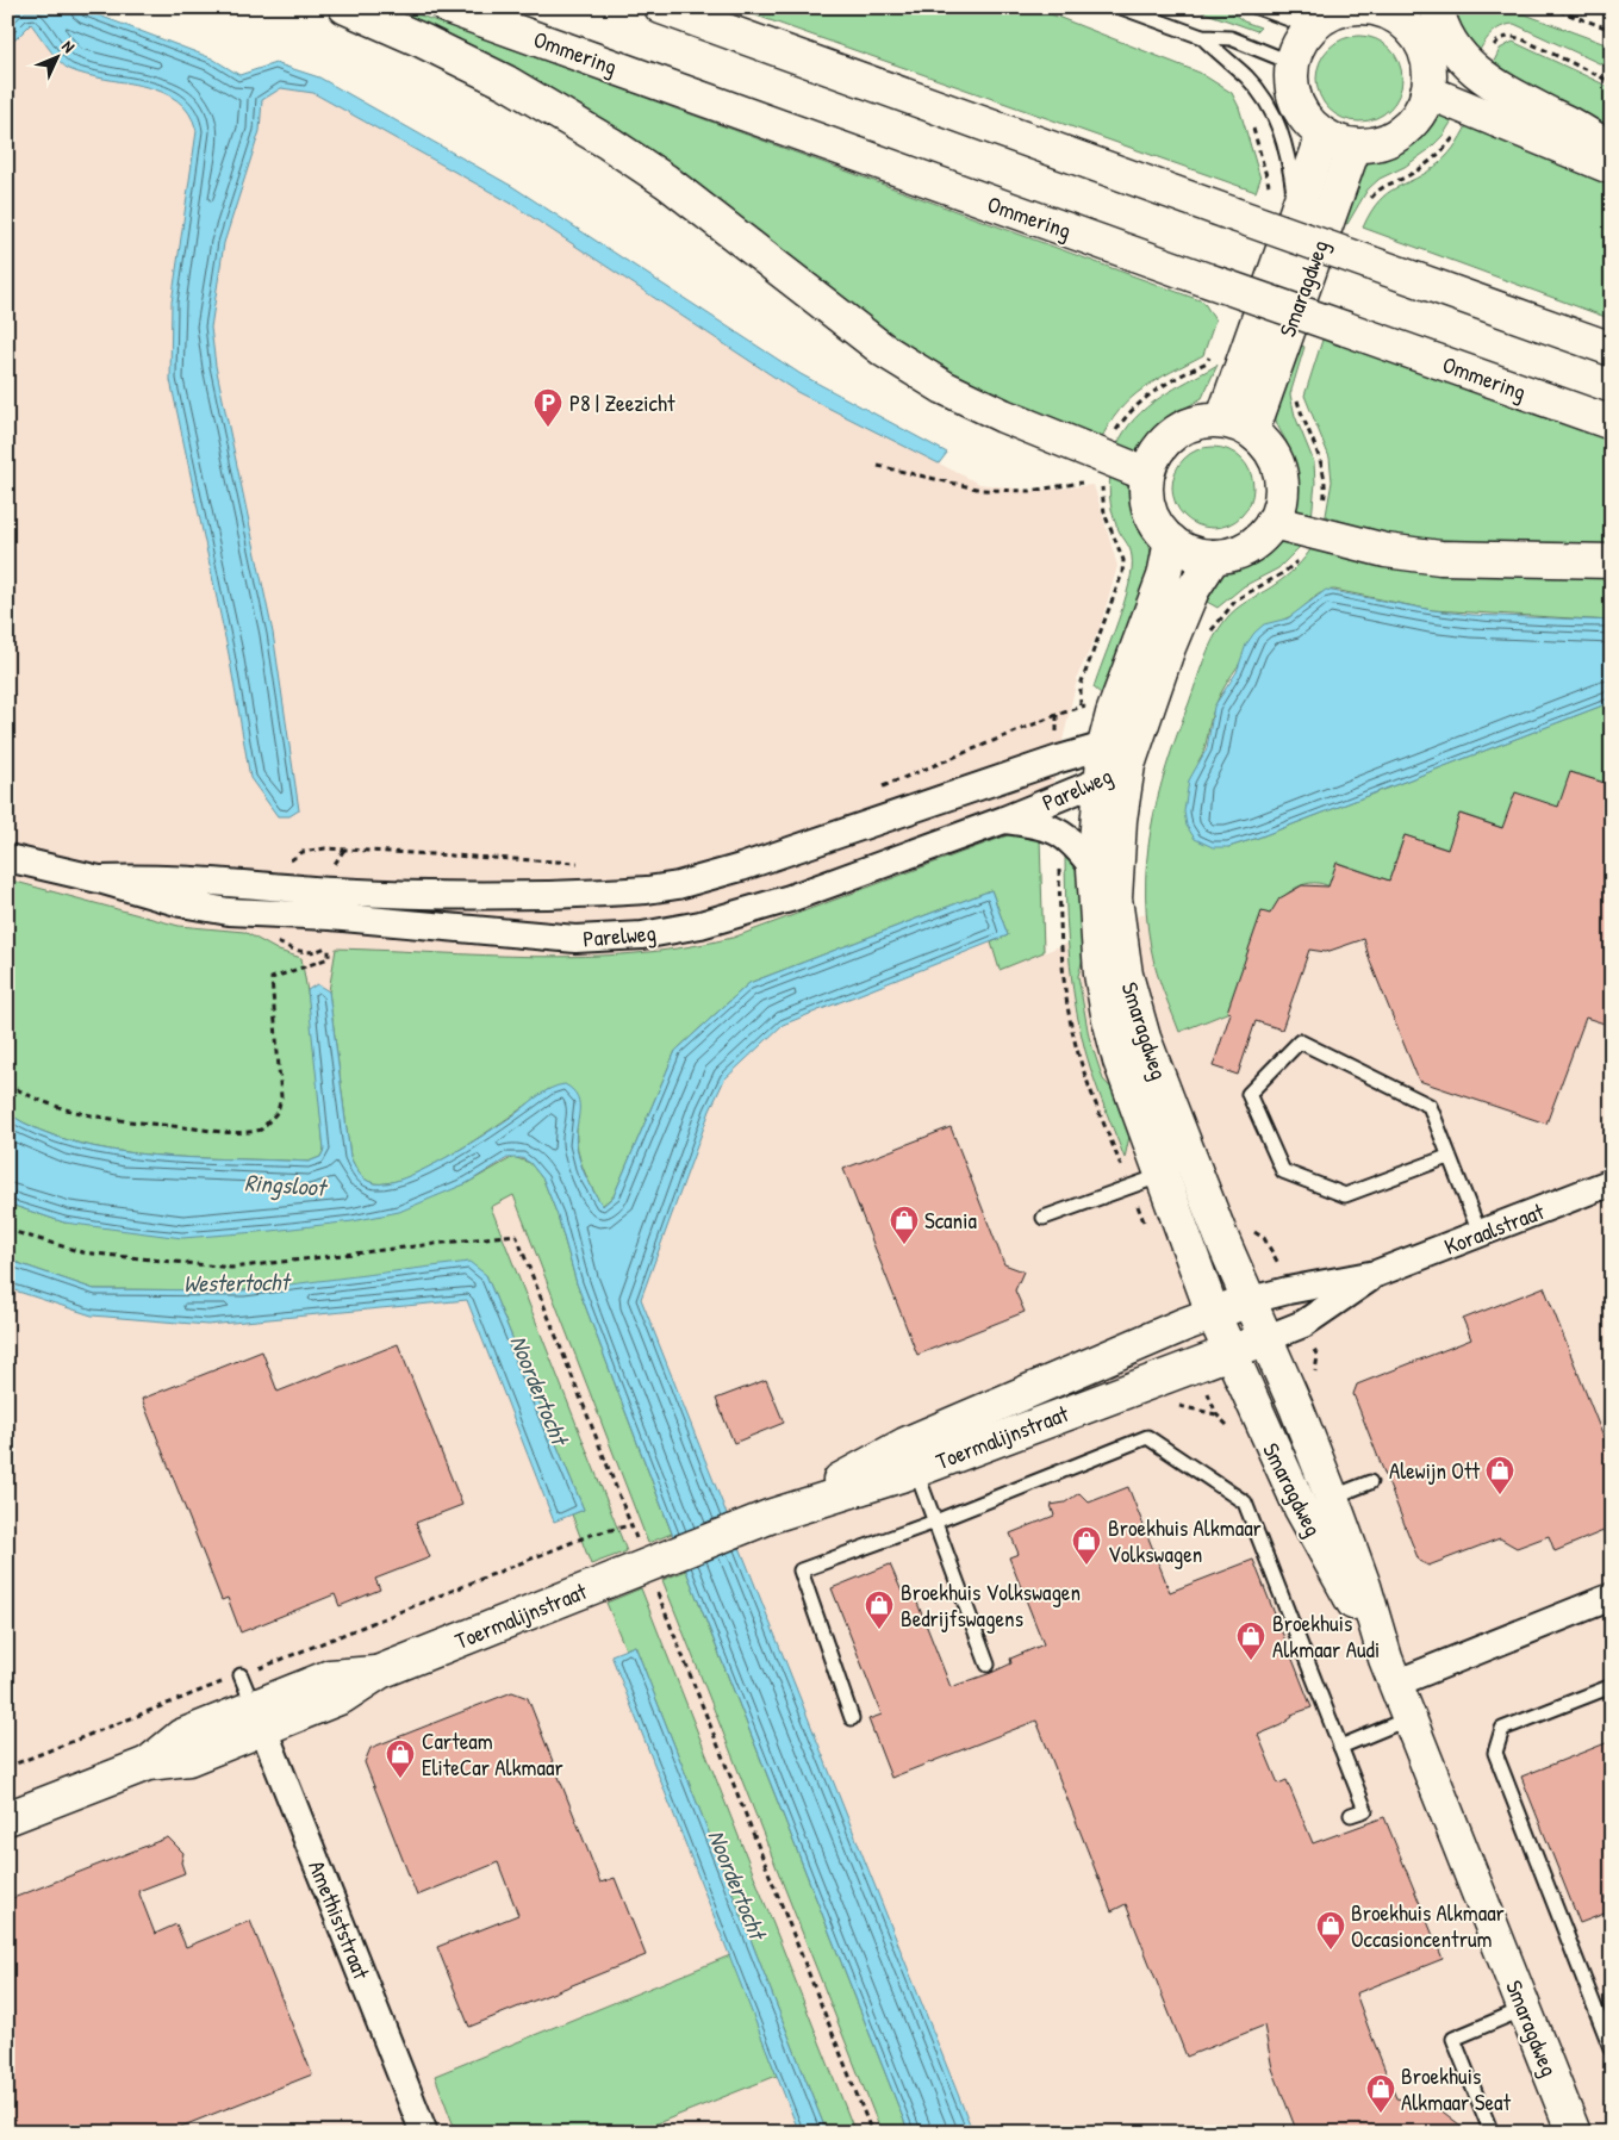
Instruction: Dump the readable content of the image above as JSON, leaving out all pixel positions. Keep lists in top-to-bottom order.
{
  "streets": {
    "main road": ["Ommering", "Smaragdweg", "Toermalijnstraat"],
    "street": ["Parelweg", "Koraalstraat", "Amethiststraat"]
  },
  "crossings": [
    ["Smaragdweg", "Parelweg"],
    ["Smaragdweg", "Koraalstraat"],
    ["Smaragdweg", "Toermalijnstraat"],
    ["Koraalstraat", "Toermalijnstraat"],
    ["Toermalijnstraat", "Amethiststraat"]
  ],
  "water": ["Ringsloot", "Westertocht", "Noordertocht"],
  "places": {
    "parking": ["P8 | Zeezicht"],
    "shop": [
      "Scania",
      "Alewijn Ott",
      "Broekhuis Alkmaar Volkswagen",
      "Broekhuis Volkswagen Bedrijfswagens",
      "Broekhuis Alkmaar Audi",
      "Carteam EliteCar Alkmaar",
      "Broekhuis Alkmaar Occasioncentrum",
      "Broekhuis Alkmaar Seat"
    ]
  },
  "north": "top right"
}
